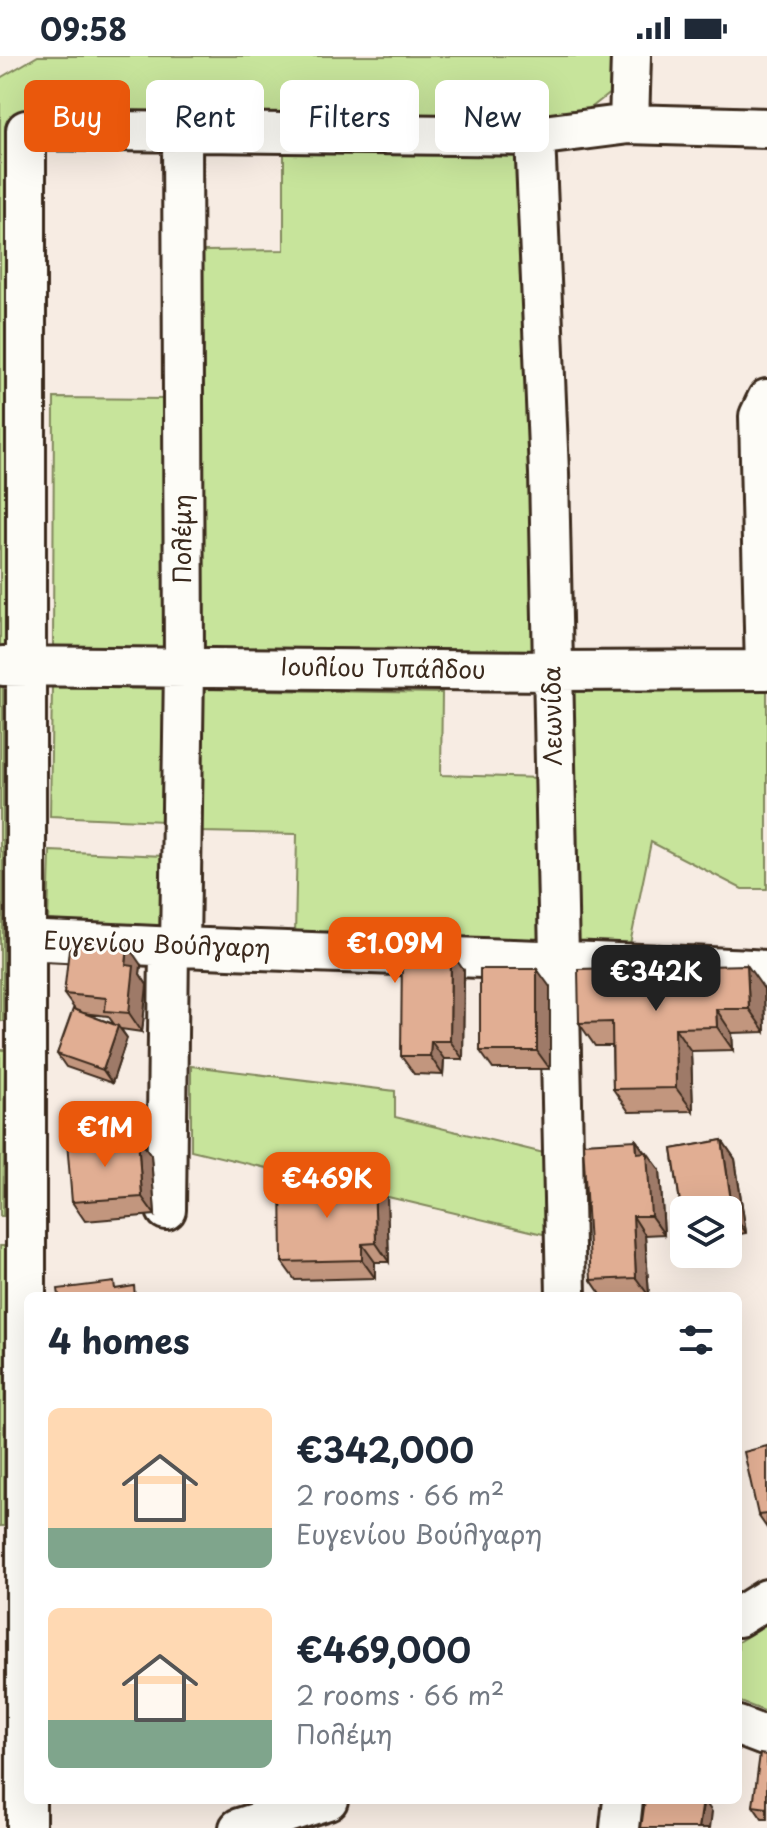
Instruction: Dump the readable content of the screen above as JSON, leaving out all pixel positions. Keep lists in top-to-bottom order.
{
  "streets": {
    "street": [
      "Πολέμη",
      "Ιουλίου Τυπάλδου",
      "Λεωνίδα",
      "Ευγενίου Βούλγαρη"
    ]
  },
  "crossings": [
    ["Πολέμη", "Ιουλίου Τυπάλδου"],
    ["Πολέμη", "Ευγενίου Βούλγαρη"],
    ["Ιουλίου Τυπάλδου", "Λεωνίδα"],
    ["Λεωνίδα", "Ευγενίου Βούλγαρη"]
  ],
  "page": {
    "status": "09:58",
    "chip": [
      "Buy",
      "Rent",
      "Filters",
      "New"
    ],
    "price": [
      "€1.09M",
      "€342K",
      "€1M",
      "€469K"
    ],
    "heading": "4 homes",
    "list": [
      {
        "name": "€342,000",
        "note": "2 rooms · 66 m² · Ευγενίου Βούλγαρη"
      },
      {
        "name": "€469,000",
        "note": "2 rooms · 66 m² · Πολέμη"
      }
    ]
  }
}
